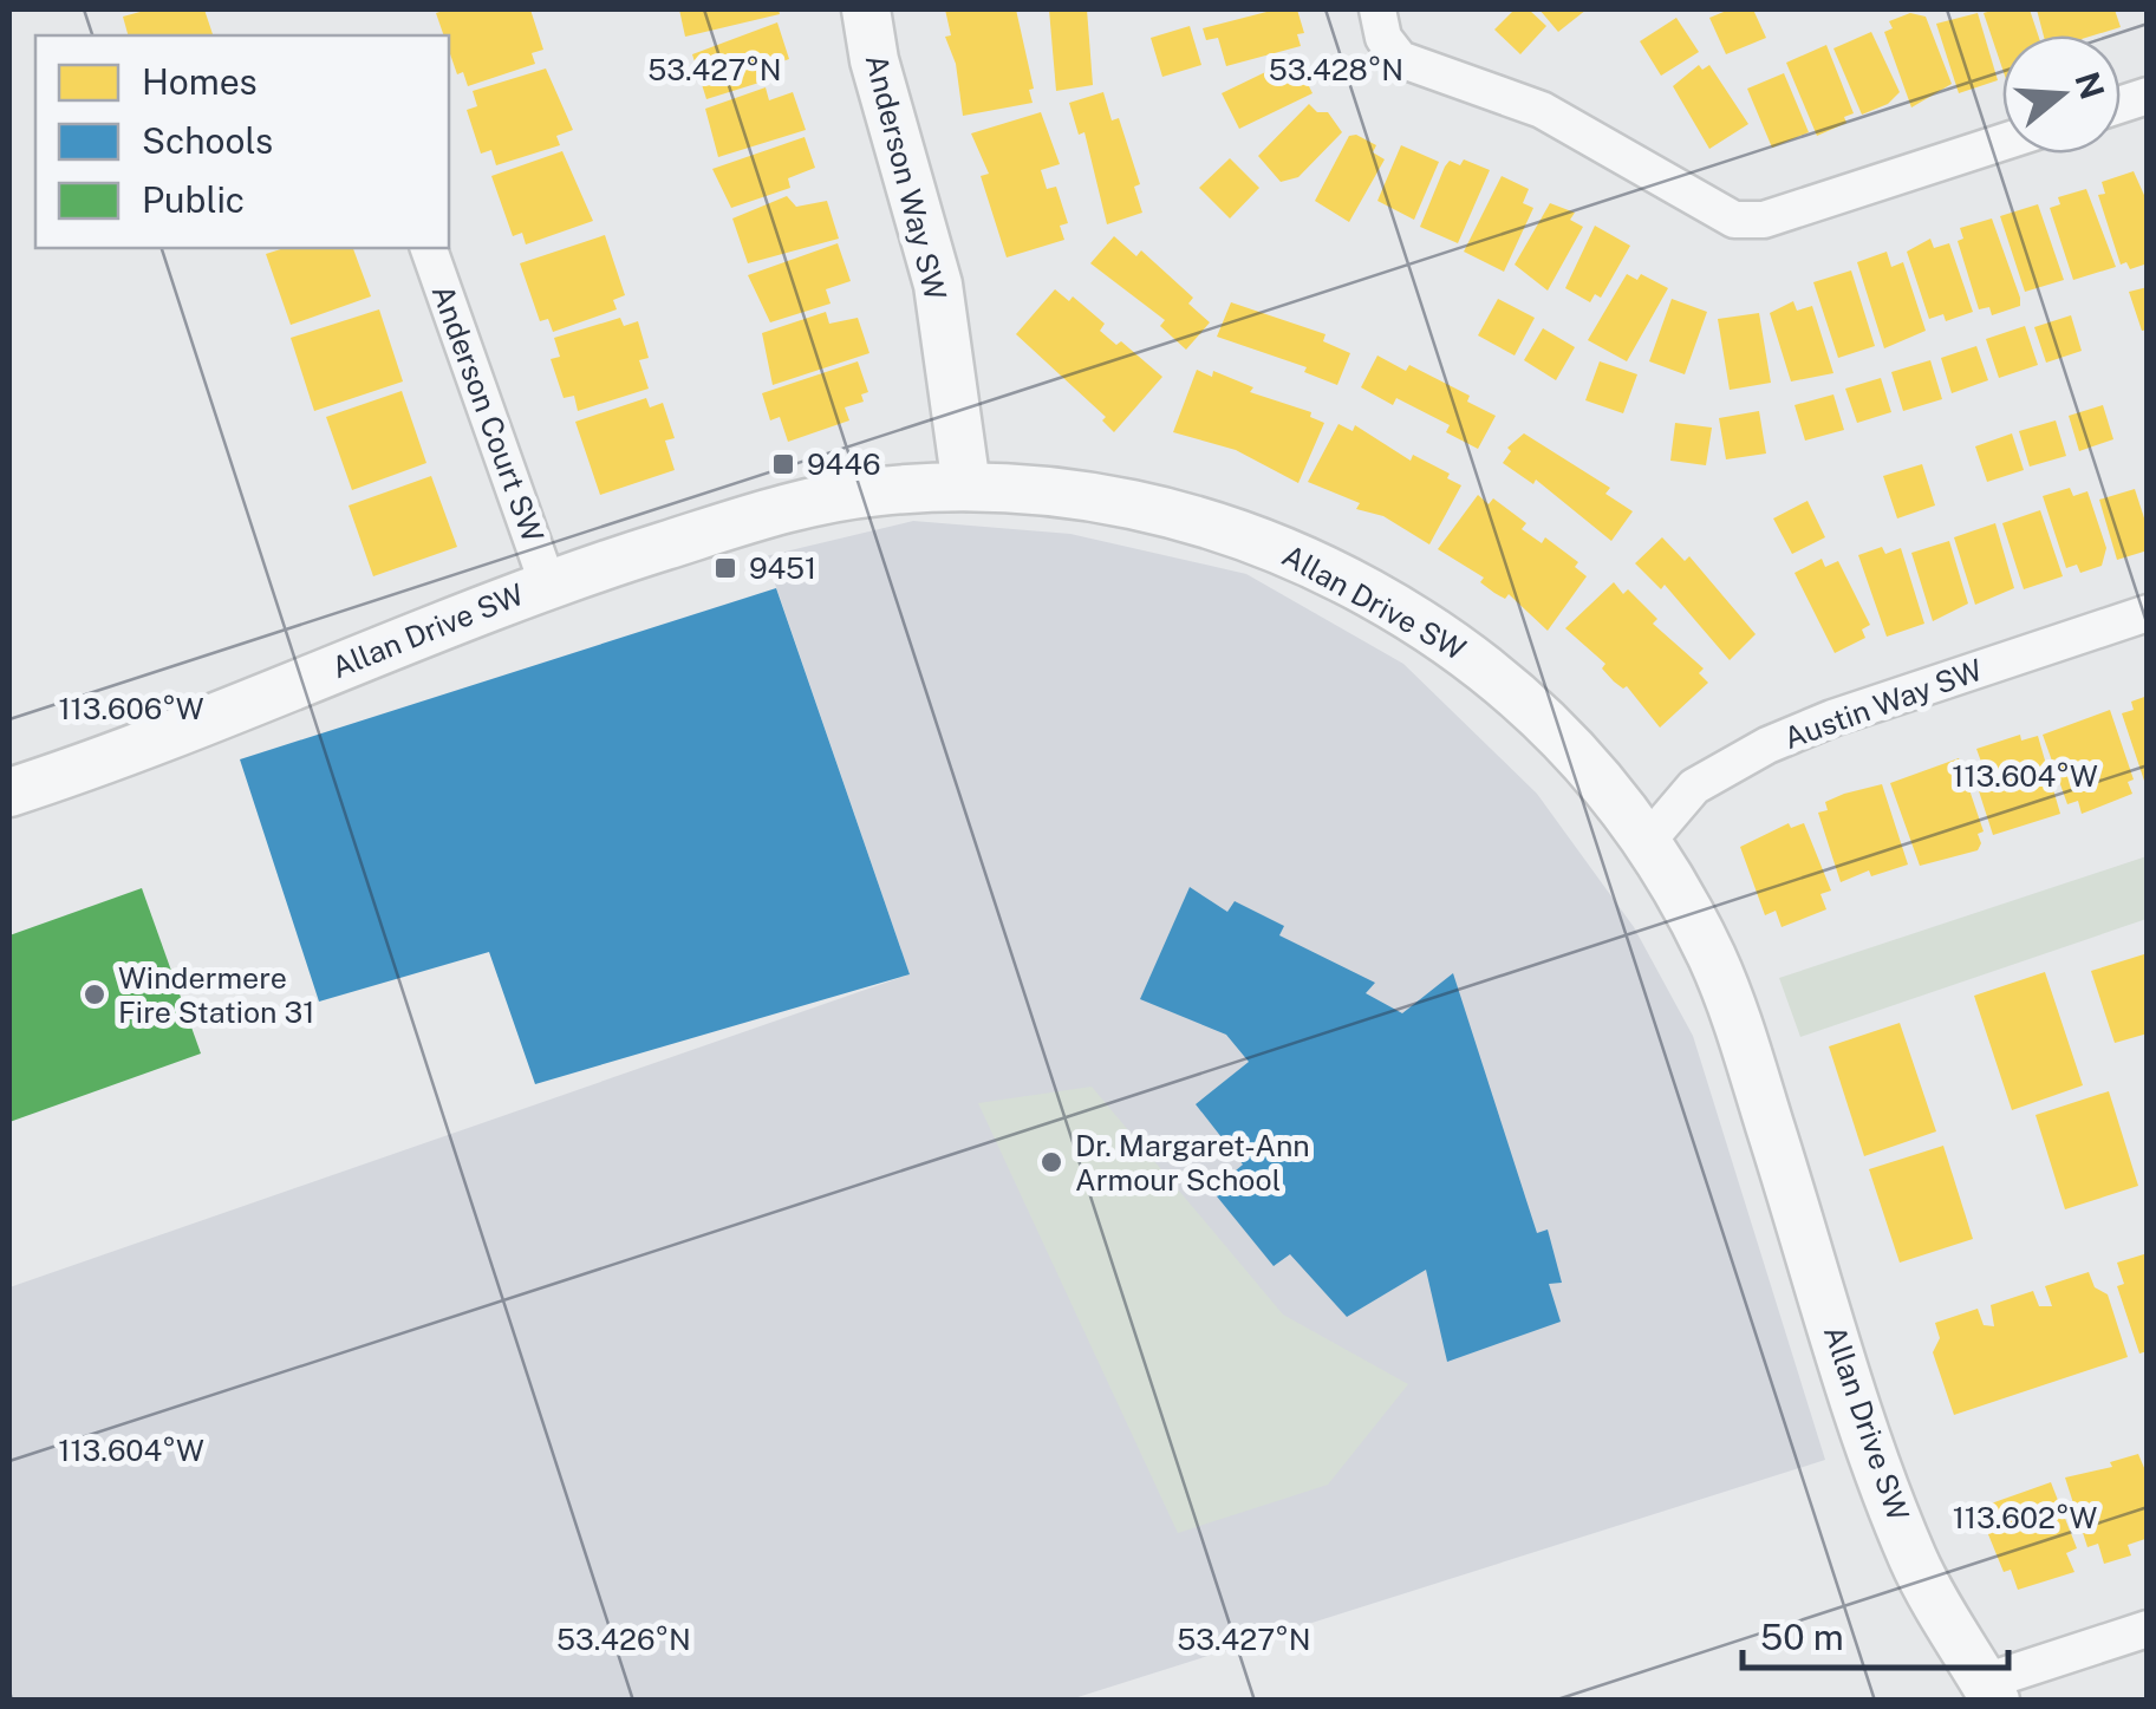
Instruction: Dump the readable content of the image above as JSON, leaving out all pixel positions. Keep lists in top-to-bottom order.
{
  "streets": {
    "street": [
      "Anderson Way SW",
      "Anderson Court SW",
      "Allan Drive SW",
      "Austin Way SW"
    ]
  },
  "crossings": [
    ["Anderson Way SW", "Allan Drive SW"],
    ["Anderson Court SW", "Allan Drive SW"],
    ["Allan Drive SW", "Austin Way SW"]
  ],
  "places": {
    "transit": ["9446", "9451"],
    "other": ["Windermere Fire Station 31", "Dr. Margaret-Ann Armour School"]
  },
  "legend": ["Homes", "Schools", "Public"],
  "scale_bar": "50 m",
  "north": "right",
  "coordinates": [
    "53.427°N",
    "53.428°N",
    "113.606°W",
    "113.604°W",
    "113.602°W",
    "53.426°N"
  ]
}
